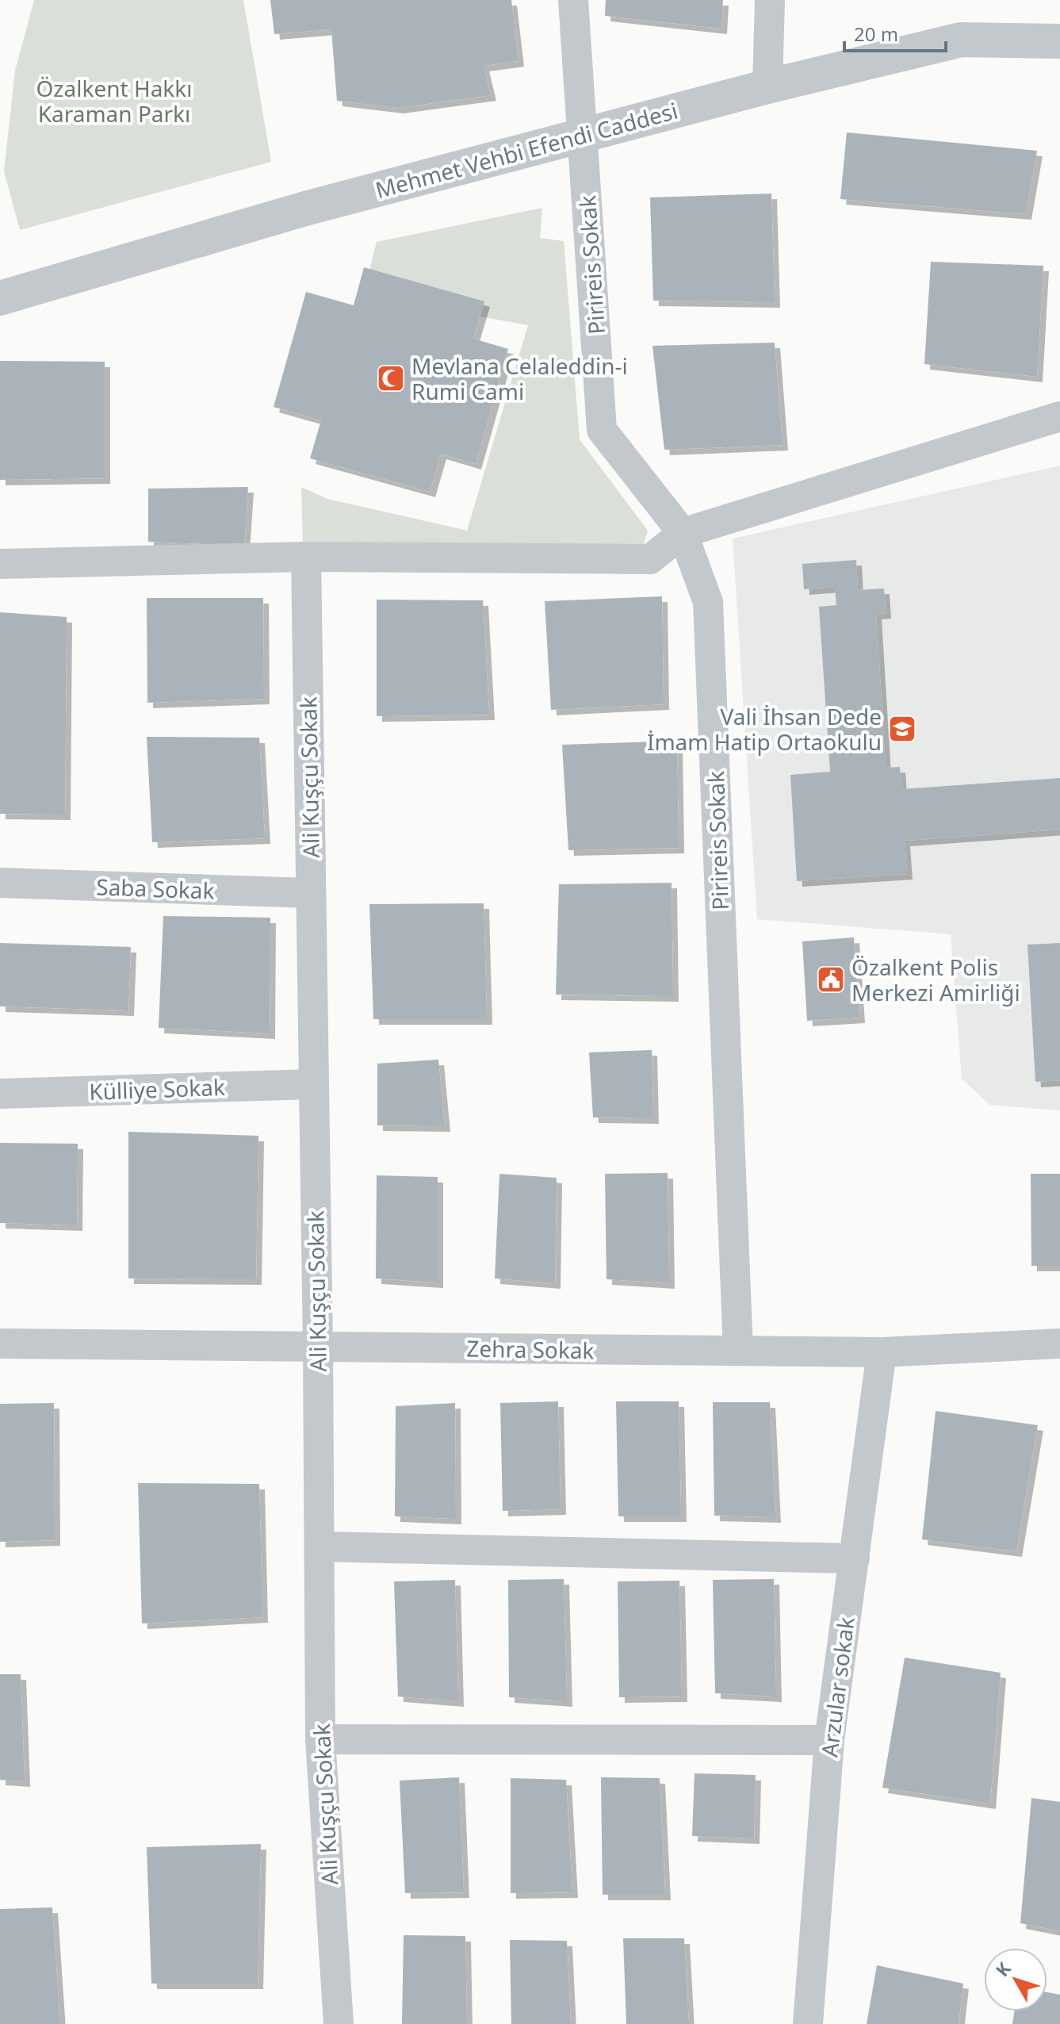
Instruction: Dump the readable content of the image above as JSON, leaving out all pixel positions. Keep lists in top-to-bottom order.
{
  "streets": {
    "street": [
      "Mehmet Vehbi Efendi Caddesi",
      "Pirireis Sokak",
      "Ali Kuşçu Sokak",
      "Saba Sokak",
      "Külliye Sokak",
      "Zehra Sokak",
      "Arzular sokak"
    ]
  },
  "crossings": [
    ["Mehmet Vehbi Efendi Caddesi", "Pirireis Sokak"],
    ["Pirireis Sokak", "Zehra Sokak"],
    ["Ali Kuşçu Sokak", "Saba Sokak"],
    ["Ali Kuşçu Sokak", "Külliye Sokak"],
    ["Ali Kuşçu Sokak", "Zehra Sokak"],
    ["Zehra Sokak", "Arzular sokak"]
  ],
  "parks": ["Özalkent Hakkı Karaman Parkı"],
  "places": {
    "mosque": ["Mevlana Celaleddin-i Rumi Cami"],
    "school or university": ["Vali İhsan Dede İmam Hatip Ortaokulu"],
    "public building": ["Özalkent Polis Merkezi Amirliği"]
  },
  "scale_bar": "20 m",
  "north": "top left"
}
